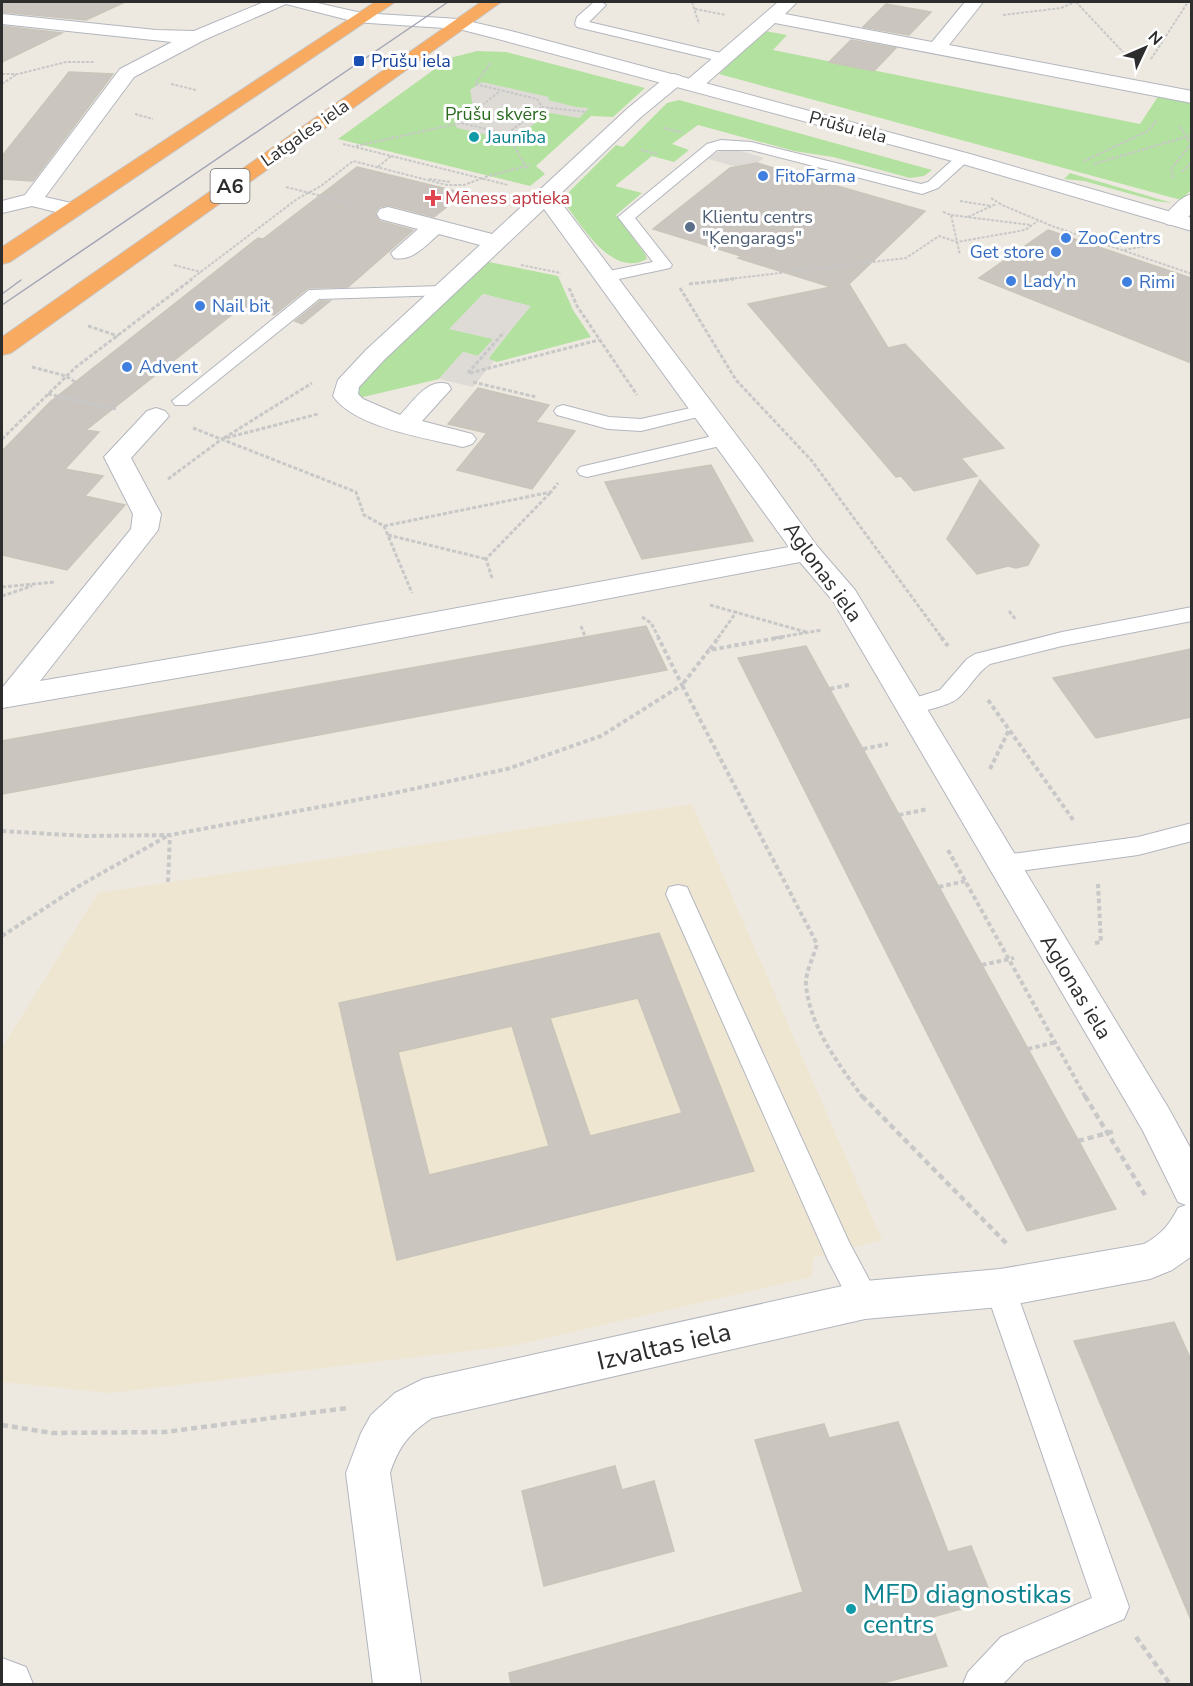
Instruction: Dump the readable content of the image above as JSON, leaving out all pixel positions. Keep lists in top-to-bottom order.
{
  "streets": {
    "highway": ["Latgales iela", "A6"],
    "street": ["Prūšu iela", "Aglonas iela", "Izvaltas iela"]
  },
  "crossings": [
    ["Prūšu iela", "Latgales iela"]
  ],
  "parks": ["Prūšu skvērs"],
  "places": {
    "transit": ["Prūšu iela"],
    "other": [
      "Jaunība",
      "FitoFarma",
      "Klientu centrs \"Ķengarags\"",
      "ZooCentrs",
      "Get store",
      "Lady'n",
      "Rimi",
      "Nail bit",
      "Advent",
      "MFD diagnostikas centrs"
    ],
    "health": ["Mēness aptieka"]
  },
  "north": "top right"
}
